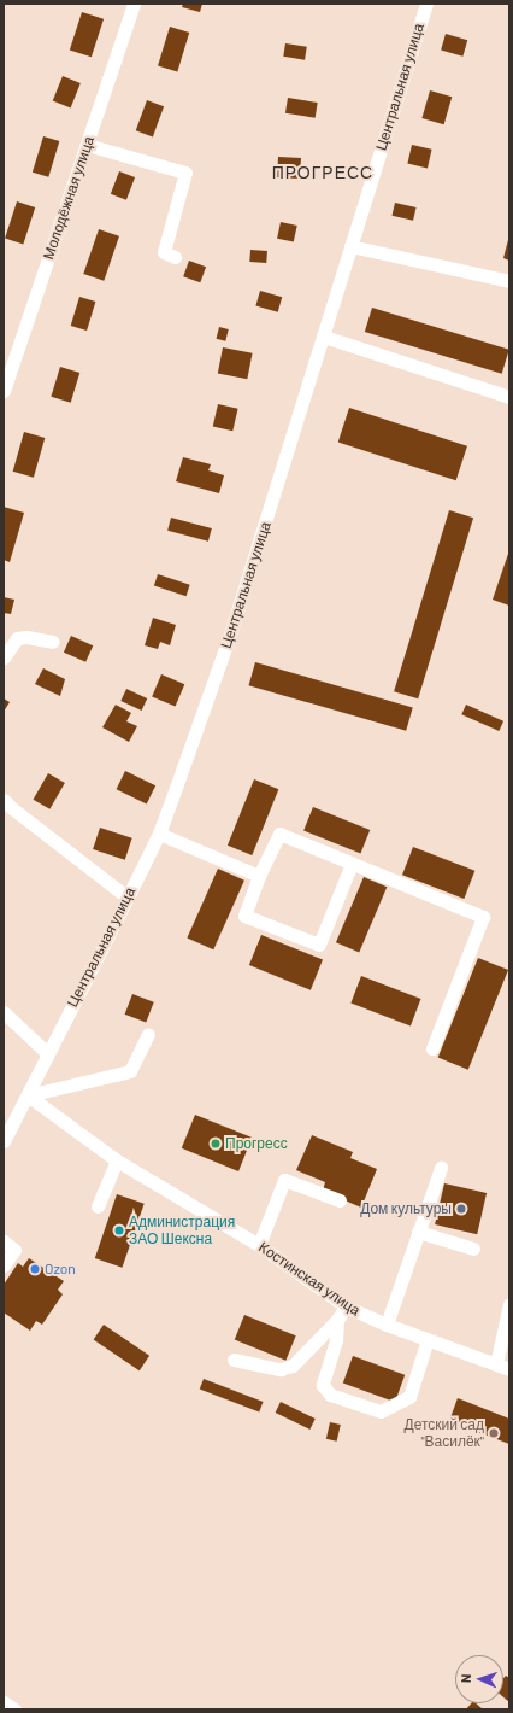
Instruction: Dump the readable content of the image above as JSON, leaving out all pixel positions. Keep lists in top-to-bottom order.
{
  "streets": {
    "street": ["Центральная улица", "Молодёжная улица", "Костинская улица"]
  },
  "crossings": [
    ["Центральная улица", "Костинская улица"]
  ],
  "districts": ["ПРОГРЕСС"],
  "places": [
    "Прогресс",
    "Дом культуры",
    "Администрация ЗАО Шексна",
    "Ozon",
    "Детский сад \"Василёк\""
  ],
  "north": "left"
}
